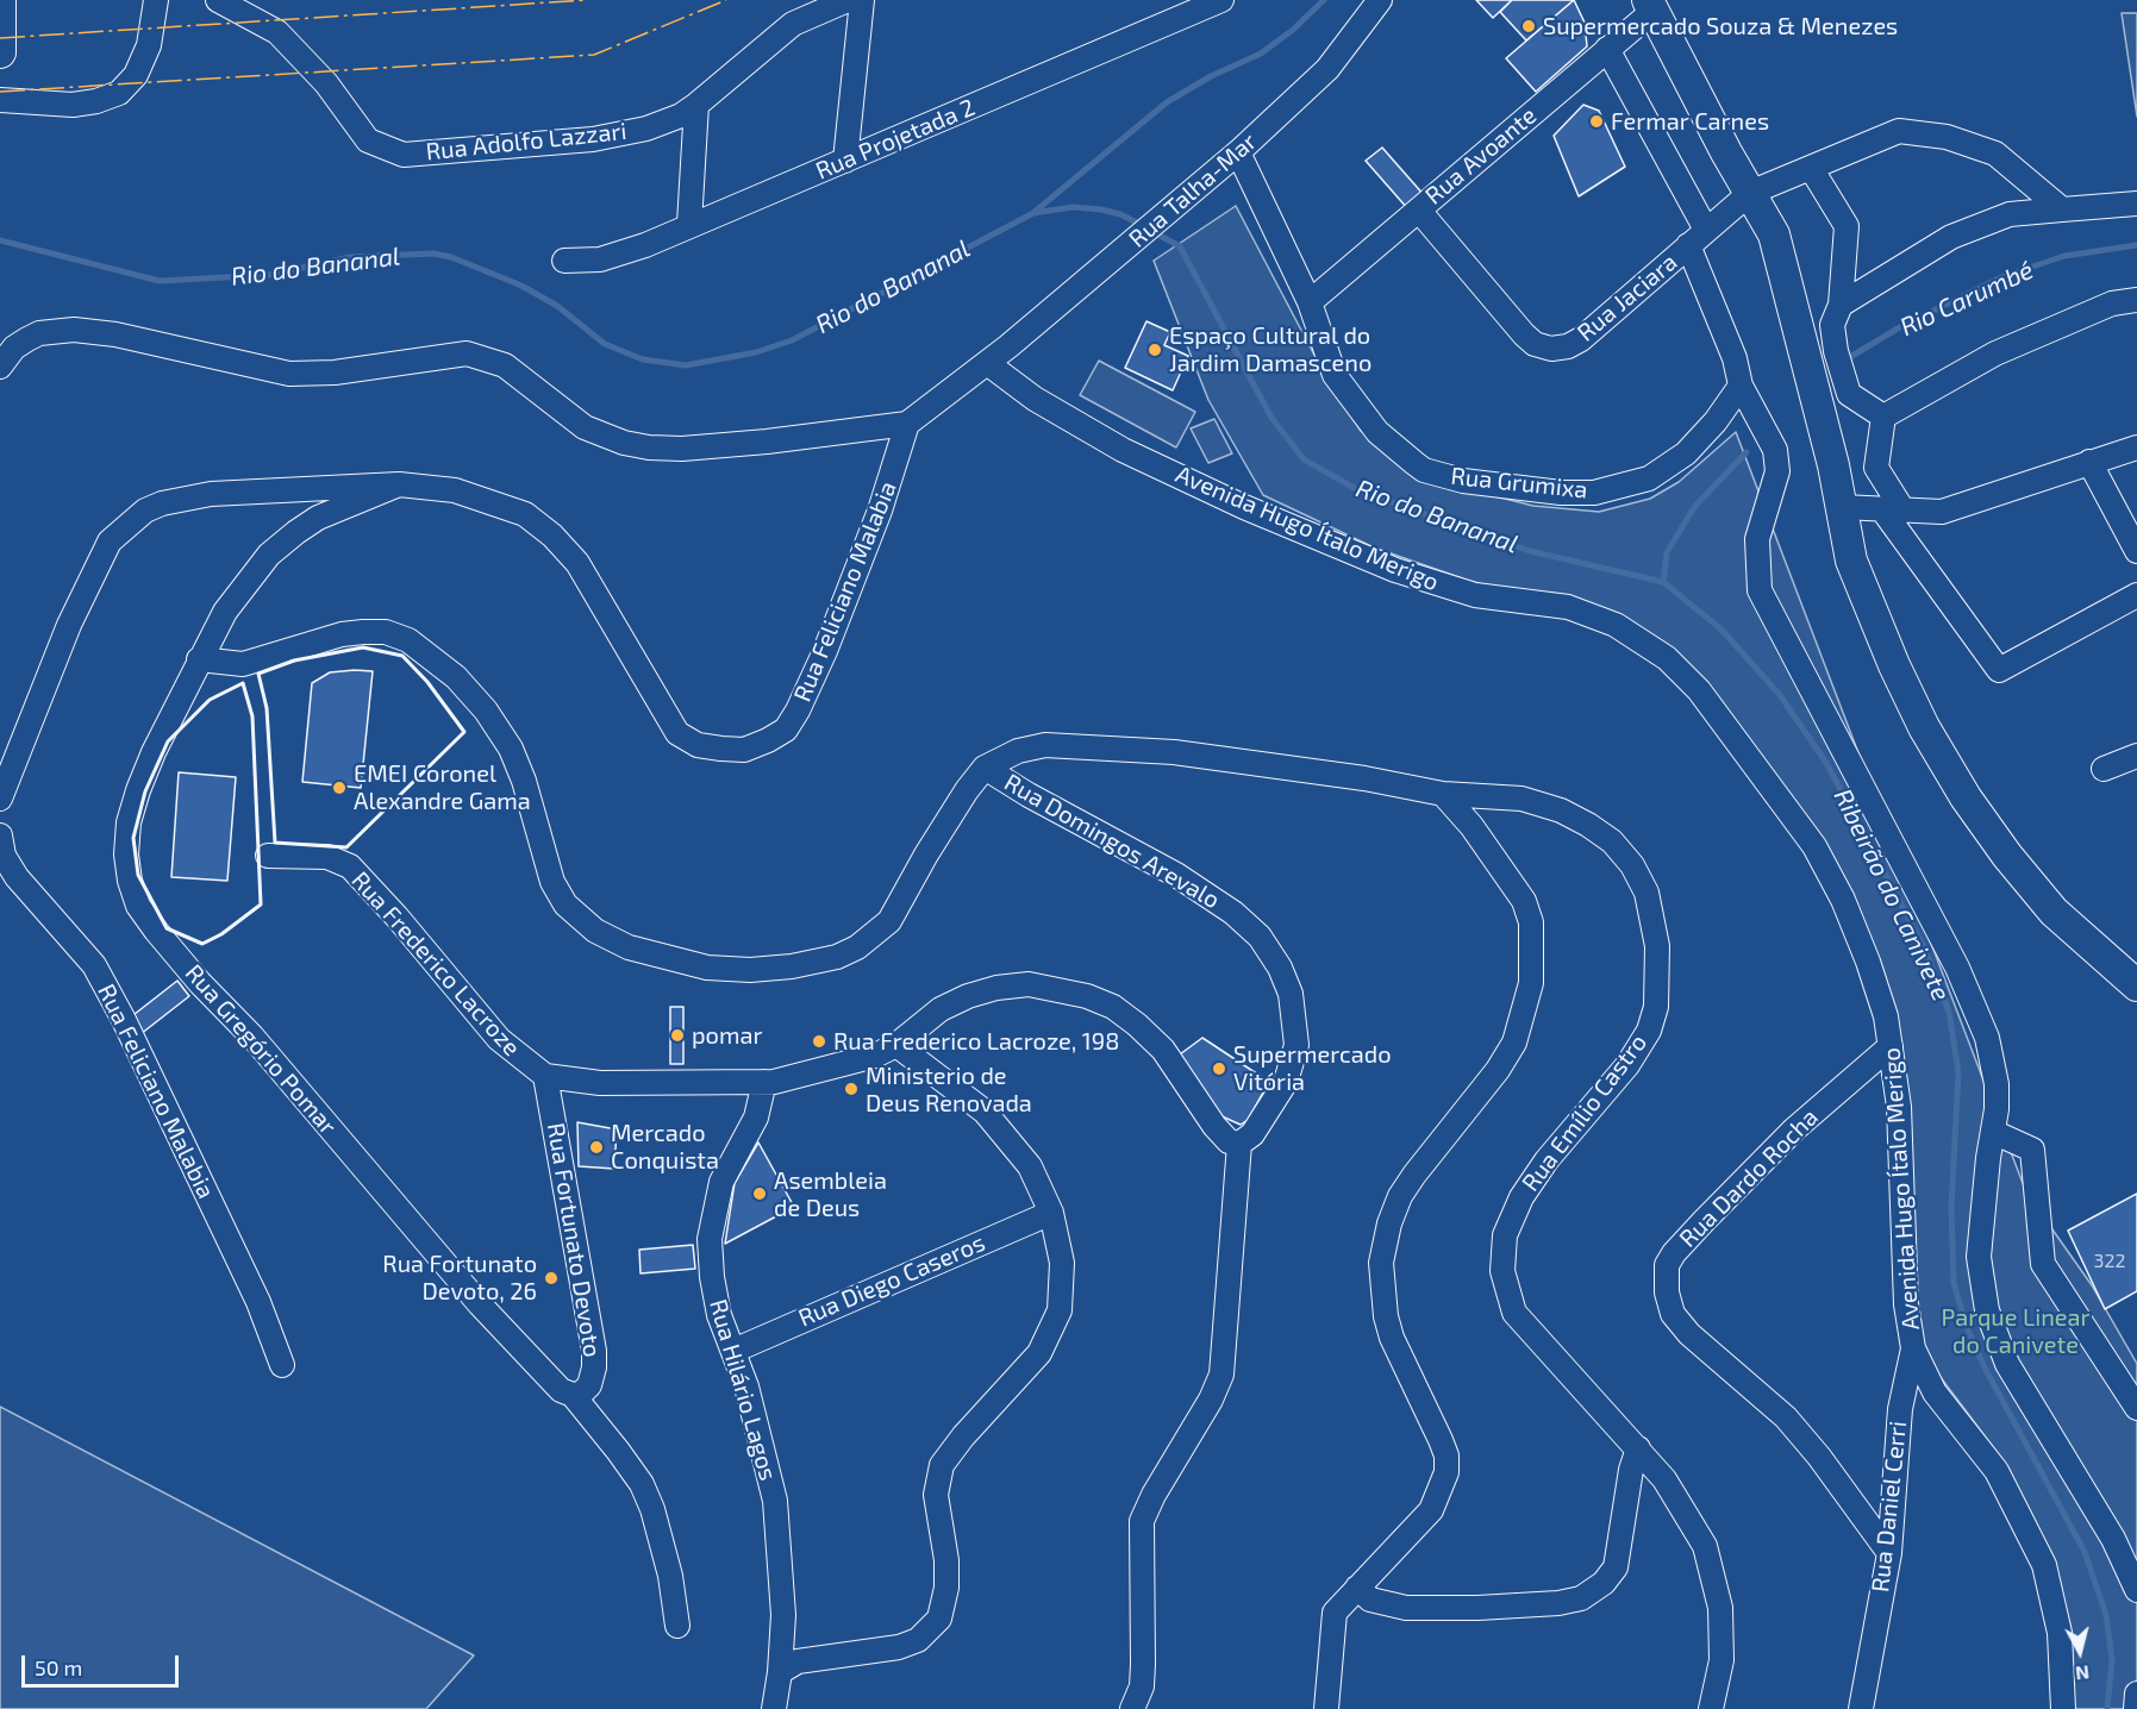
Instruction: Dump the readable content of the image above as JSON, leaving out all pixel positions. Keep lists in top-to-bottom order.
{
  "streets": {
    "street": [
      "Rua Projetada 2",
      "Rua Adolfo Lazzari",
      "Rua Avoante",
      "Rua Talha-Mar",
      "Rua Jaciara",
      "Rua Grumixa",
      "Avenida Hugo Ítalo Merigo",
      "Rua Feliciano Malabia",
      "Rua Domingos Arevalo",
      "Rua Frederico Lacroze",
      "Rua Gregório Pomar",
      "Rua Emílio Castro",
      "Rua Dardo Rocha",
      "Rua Fortunato Devoto",
      "Rua Diego Caseros",
      "Rua Hilário Lagos",
      "Rua Daniel Cerri"
    ]
  },
  "crossings": [
    ["Rua Avoante", "Rua Jaciara"],
    ["Rua Avoante", "Rua Grumixa"],
    ["Rua Talha-Mar", "Rua Grumixa"],
    ["Rua Talha-Mar", "Avenida Hugo Ítalo Merigo"],
    ["Avenida Hugo Ítalo Merigo", "Rua Dardo Rocha"],
    ["Avenida Hugo Ítalo Merigo", "Rua Daniel Cerri"],
    ["Rua Feliciano Malabia", "Rua Gregório Pomar"],
    ["Rua Domingos Arevalo", "Rua Gregório Pomar"],
    ["Rua Domingos Arevalo", "Rua Emílio Castro"],
    ["Rua Frederico Lacroze", "Rua Fortunato Devoto"],
    ["Rua Gregório Pomar", "Rua Fortunato Devoto"],
    ["Rua Dardo Rocha", "Rua Daniel Cerri"],
    ["Rua Diego Caseros", "Rua Hilário Lagos"]
  ],
  "water": ["Rio do Bananal", "Rio Carumbé", "Ribeirão do Canivete"],
  "parks": ["Parque Linear do Canivete"],
  "places": [
    "Supermercado Souza & Menezes",
    "Fermar Carnes",
    "Espaço Cultural do Jardim Damasceno",
    "EMEI Coronel Alexandre Gama",
    "pomar",
    "Rua Frederico Lacroze, 198",
    "Supermercado Vitória",
    "Ministerio de Deus Renovada",
    "Mercado Conquista",
    "Asembleia de Deus",
    "Rua Fortunato Devoto, 26"
  ],
  "house_numbers": ["322"],
  "scale_bar": "50 m",
  "north": "bottom"
}
